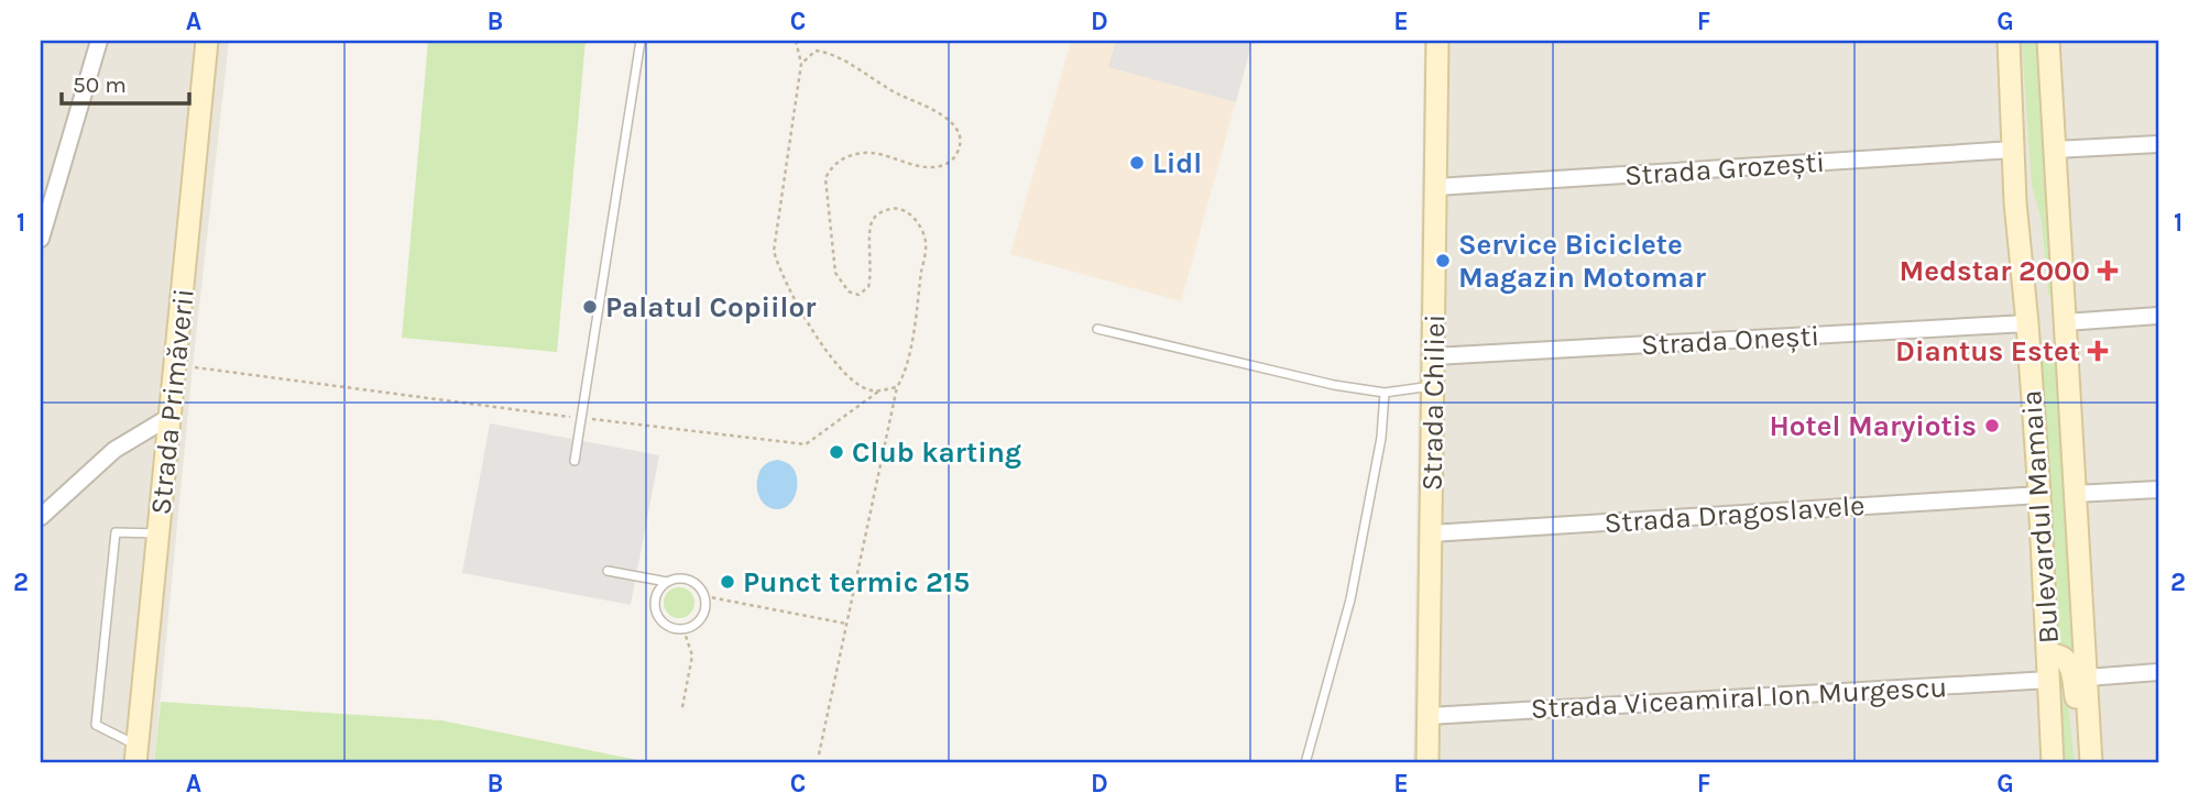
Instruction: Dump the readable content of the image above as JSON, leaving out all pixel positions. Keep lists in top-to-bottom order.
{
  "streets": {
    "main road": ["Strada Primăverii", "Strada Chiliei", "Bulevardul Mamaia"],
    "street": [
      "Strada Grozești",
      "Strada Onești",
      "Strada Dragoslavele",
      "Strada Viceamiral Ion Murgescu"
    ]
  },
  "crossings": [
    ["Strada Grozești", "Strada Chiliei"],
    ["Strada Grozești", "Bulevardul Mamaia"],
    ["Strada Onești", "Strada Chiliei"],
    ["Strada Onești", "Bulevardul Mamaia"],
    ["Strada Chiliei", "Strada Dragoslavele"],
    ["Strada Chiliei", "Strada Viceamiral Ion Murgescu"],
    ["Strada Dragoslavele", "Bulevardul Mamaia"],
    ["Bulevardul Mamaia", "Strada Viceamiral Ion Murgescu"]
  ],
  "places": {
    "other": [
      "Lidl",
      "Service Biciclete Magazin Motomar",
      "Palatul Copiilor",
      "Hotel Maryiotis",
      "Club karting",
      "Punct termic 215"
    ],
    "health": ["Medstar 2000", "Diantus Estet"]
  },
  "scale_bar": "50 m",
  "grid": {
    "columns": [
      "A",
      "B",
      "C",
      "D",
      "E",
      "F",
      "G"
    ],
    "rows": ["1", "2"]
  }
}
